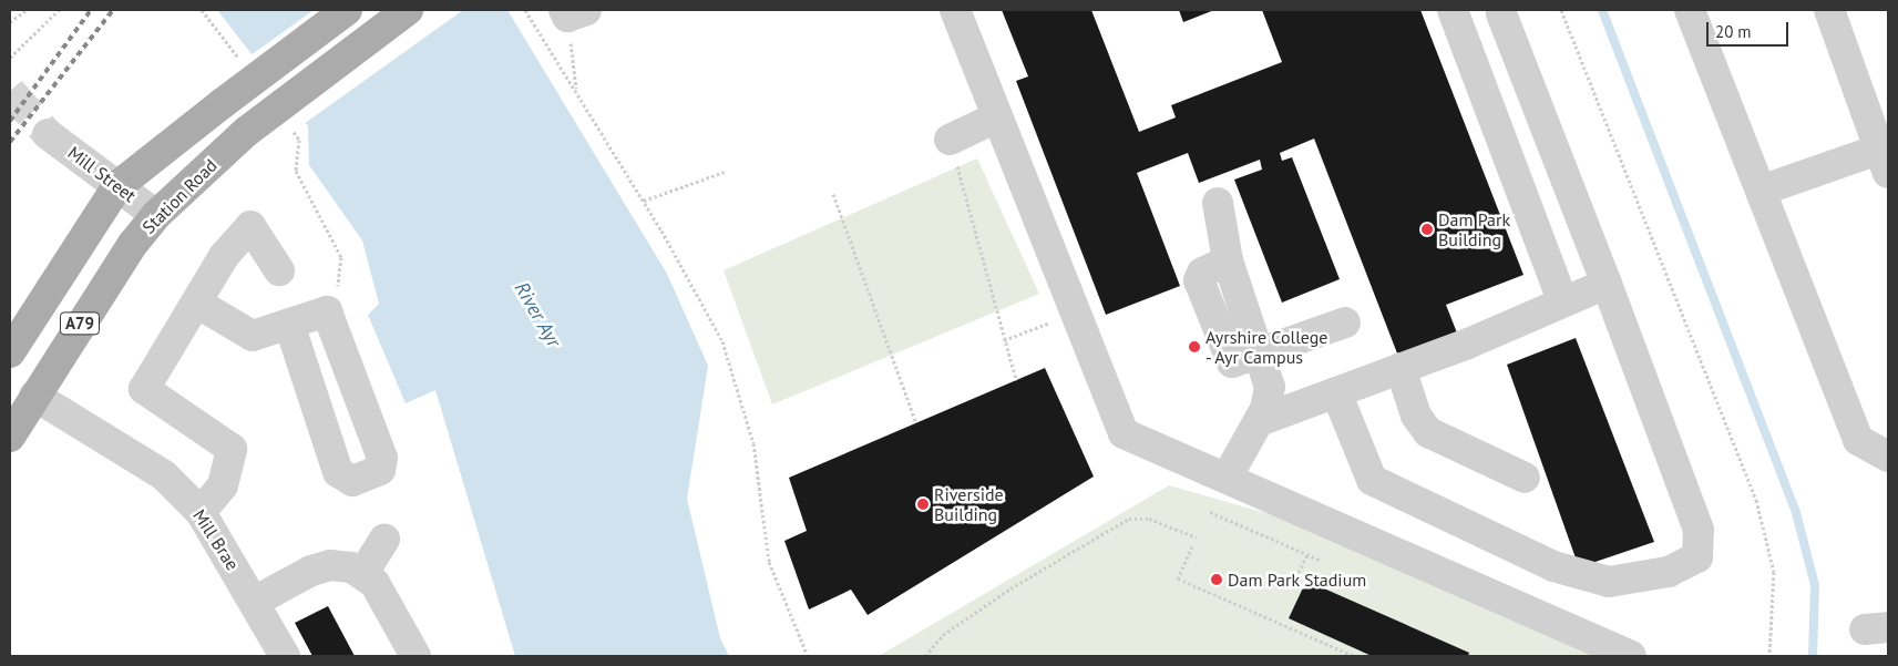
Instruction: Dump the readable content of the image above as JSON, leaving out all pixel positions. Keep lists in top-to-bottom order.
{
  "streets": {
    "main road": ["Station Road", "A79"],
    "street": ["Mill Street", "Mill Brae"]
  },
  "crossings": [
    ["Mill Street", "Station Road"],
    ["Mill Street", "A79"],
    ["Station Road", "Mill Brae"]
  ],
  "water": ["River Ayr"],
  "places": [
    "Dam Park Building",
    "Ayrshire College - Ayr Campus",
    "Riverside Building",
    "Dam Park Stadium"
  ],
  "scale_bar": "20 m"
}
